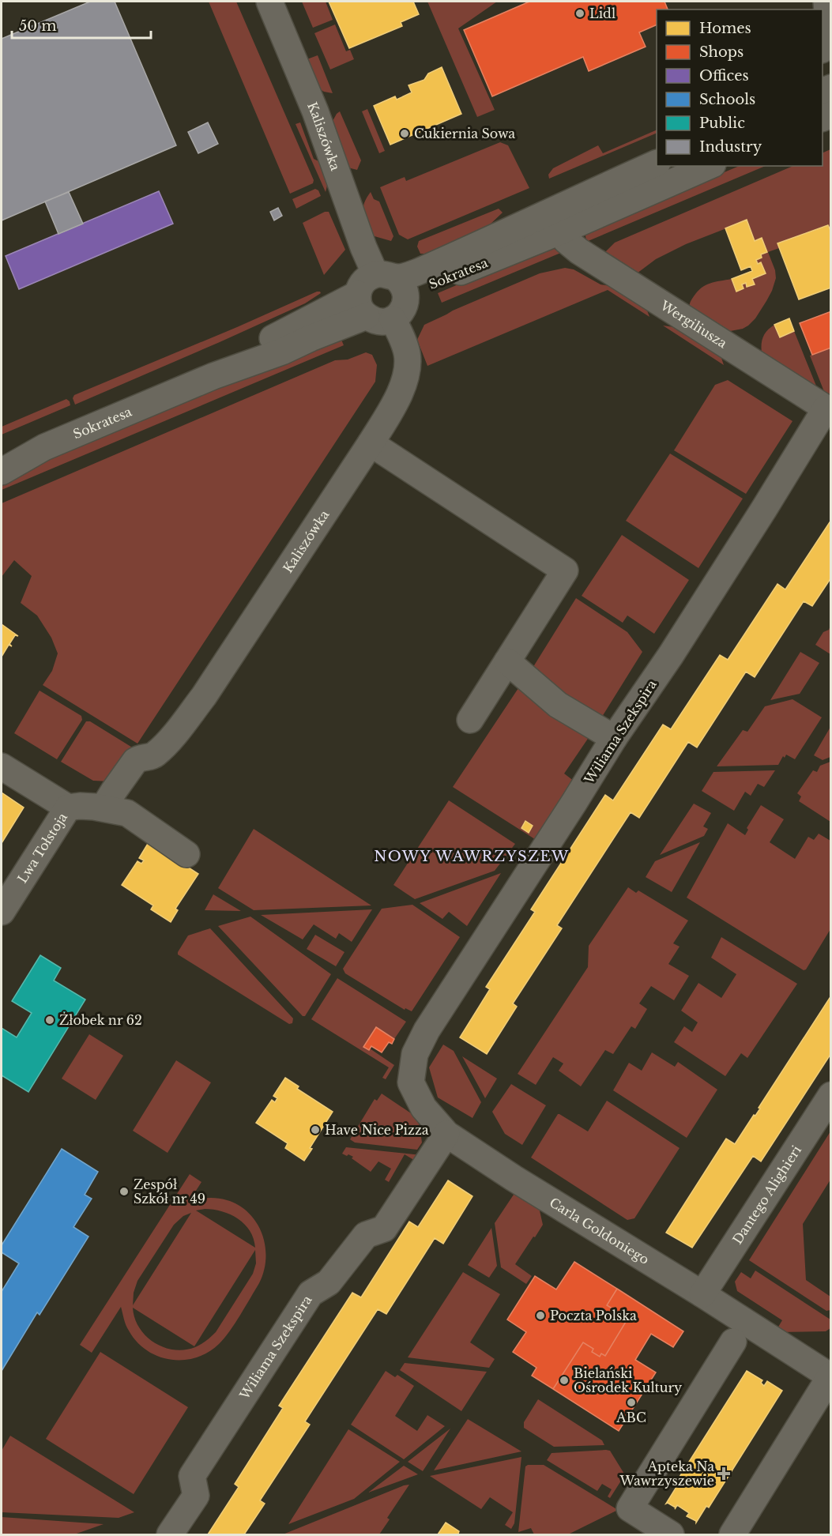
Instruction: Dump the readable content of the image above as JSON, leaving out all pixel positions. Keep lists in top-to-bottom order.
{
  "streets": {
    "street": [
      "Kaliszówka",
      "Sokratesa",
      "Wergiliusza",
      "Wiliama Szekspira",
      "Lwa Tołstoja",
      "Dantego Alighieri",
      "Carla Goldoniego"
    ]
  },
  "crossings": [
    ["Kaliszówka", "Sokratesa"],
    ["Kaliszówka", "Lwa Tołstoja"],
    ["Sokratesa", "Wergiliusza"],
    ["Wergiliusza", "Wiliama Szekspira"],
    ["Wiliama Szekspira", "Carla Goldoniego"],
    ["Dantego Alighieri", "Carla Goldoniego"]
  ],
  "districts": ["NOWY WAWRZYSZEW"],
  "places": {
    "other": [
      "Lidl",
      "Cukiernia Sowa",
      "Żłobek nr 62",
      "Have Nice Pizza",
      "Zespół Szkół nr 49",
      "Poczta Polska",
      "Bielański Ośrodek Kultury",
      "ABC"
    ],
    "health": ["Apteka Na Wawrzyszewie"]
  },
  "legend": [
    "Homes",
    "Shops",
    "Offices",
    "Schools",
    "Public",
    "Industry"
  ],
  "scale_bar": "50 m"
}
